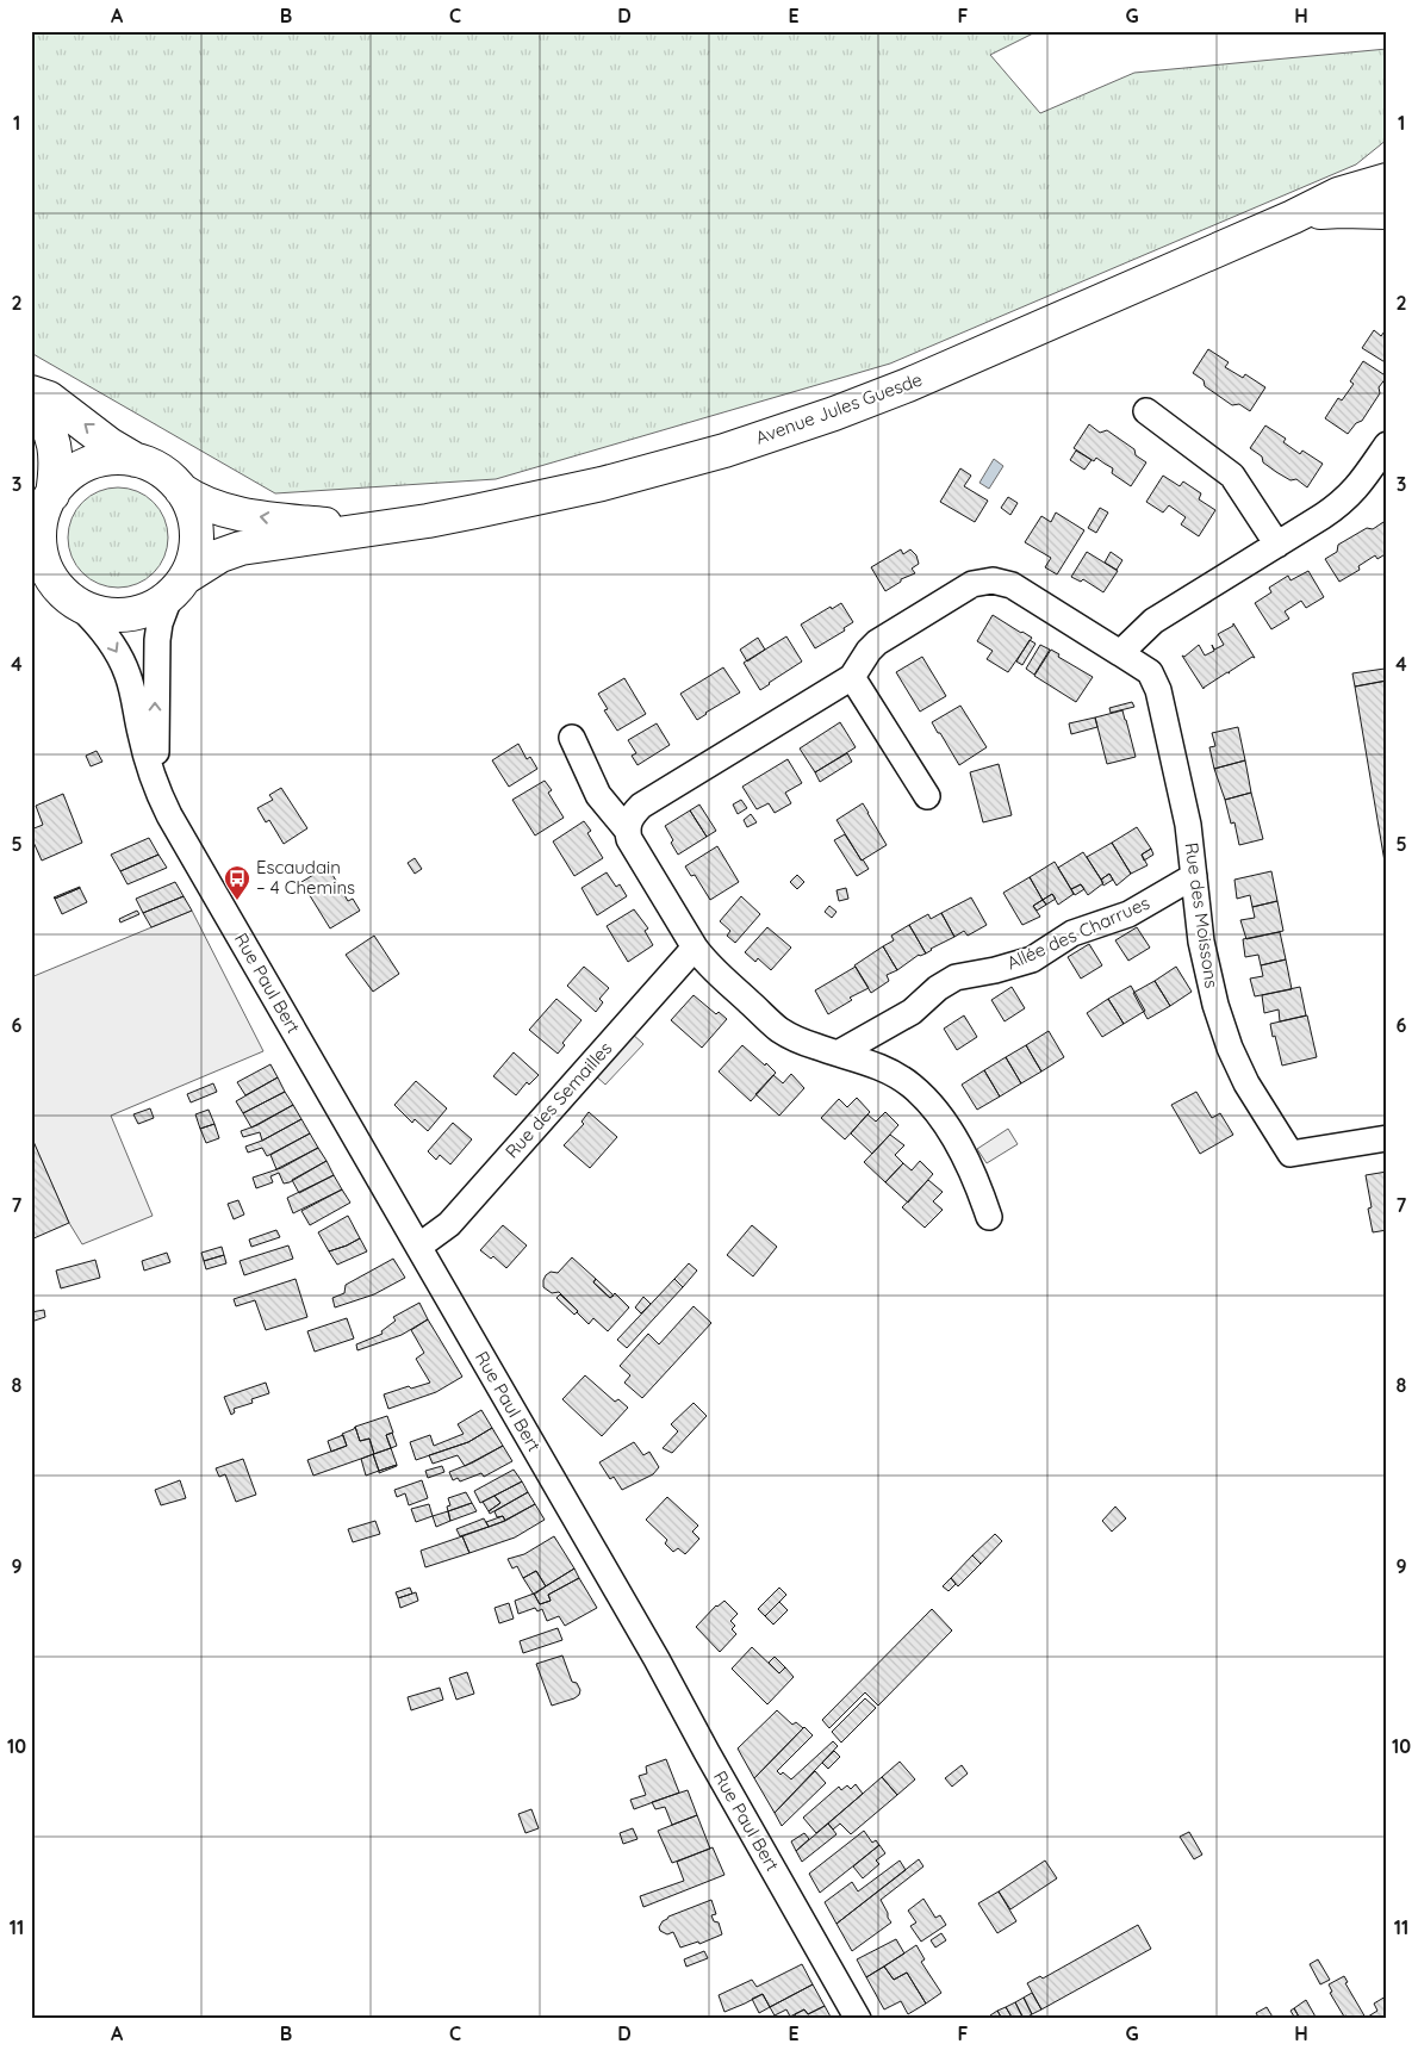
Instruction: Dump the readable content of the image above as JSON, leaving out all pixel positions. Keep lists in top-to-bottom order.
{
  "streets": {
    "main road": ["Avenue Jules Guesde"],
    "street": [
      "Rue des Moissons",
      "Allée des Charrues",
      "Rue Paul Bert",
      "Rue des Semailles"
    ]
  },
  "crossings": [
    ["Avenue Jules Guesde", "Rue Paul Bert"],
    ["Rue des Moissons", "Allée des Charrues"],
    ["Rue Paul Bert", "Rue des Semailles"]
  ],
  "places": {
    "bus stop": ["Escaudain – 4 Chemins"]
  },
  "grid": {
    "columns": [
      "A",
      "B",
      "C",
      "D",
      "E",
      "F",
      "G",
      "H"
    ],
    "rows": [
      "1",
      "2",
      "3",
      "4",
      "5",
      "6",
      "7",
      "8",
      "9",
      "10",
      "11"
    ]
  }
}
